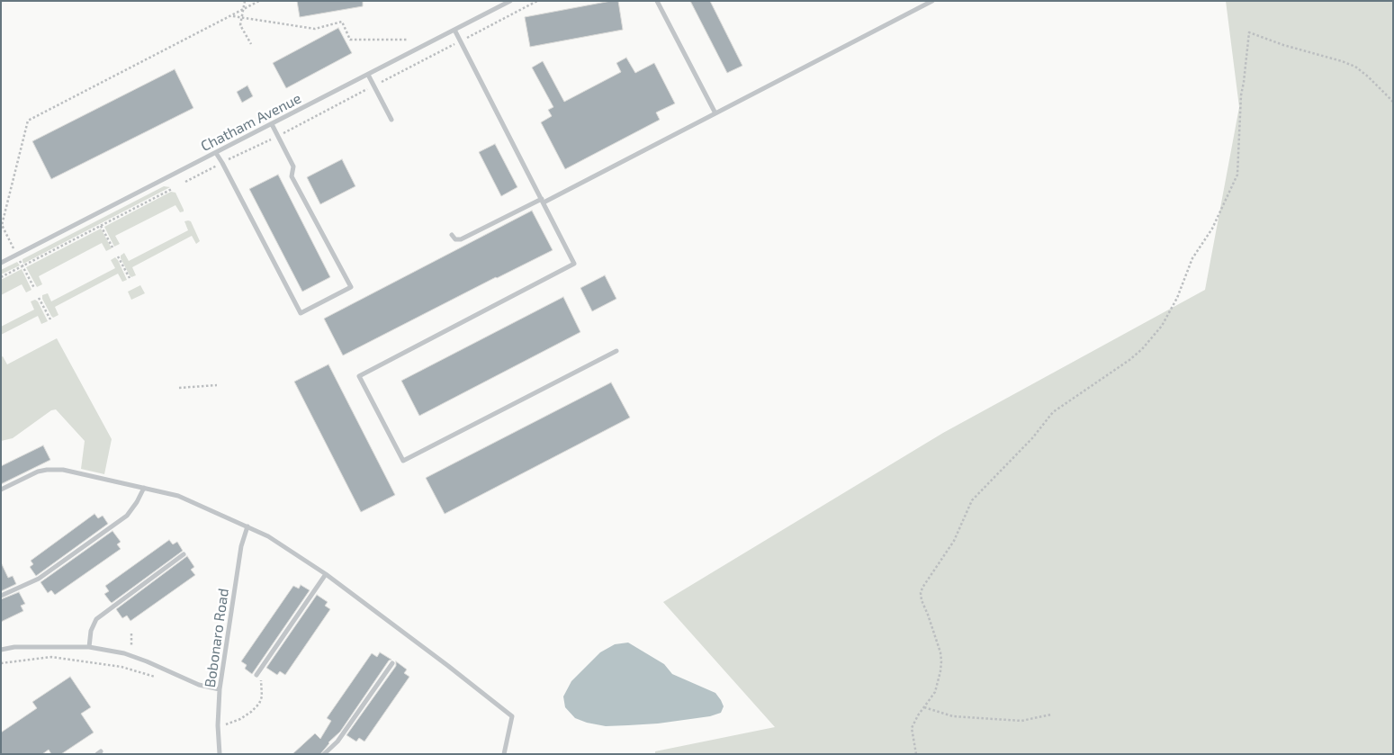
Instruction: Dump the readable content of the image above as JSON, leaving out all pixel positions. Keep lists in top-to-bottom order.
{
  "streets": {
    "lane": ["Chatham Avenue", "Bobonaro Road"]
  }
}
